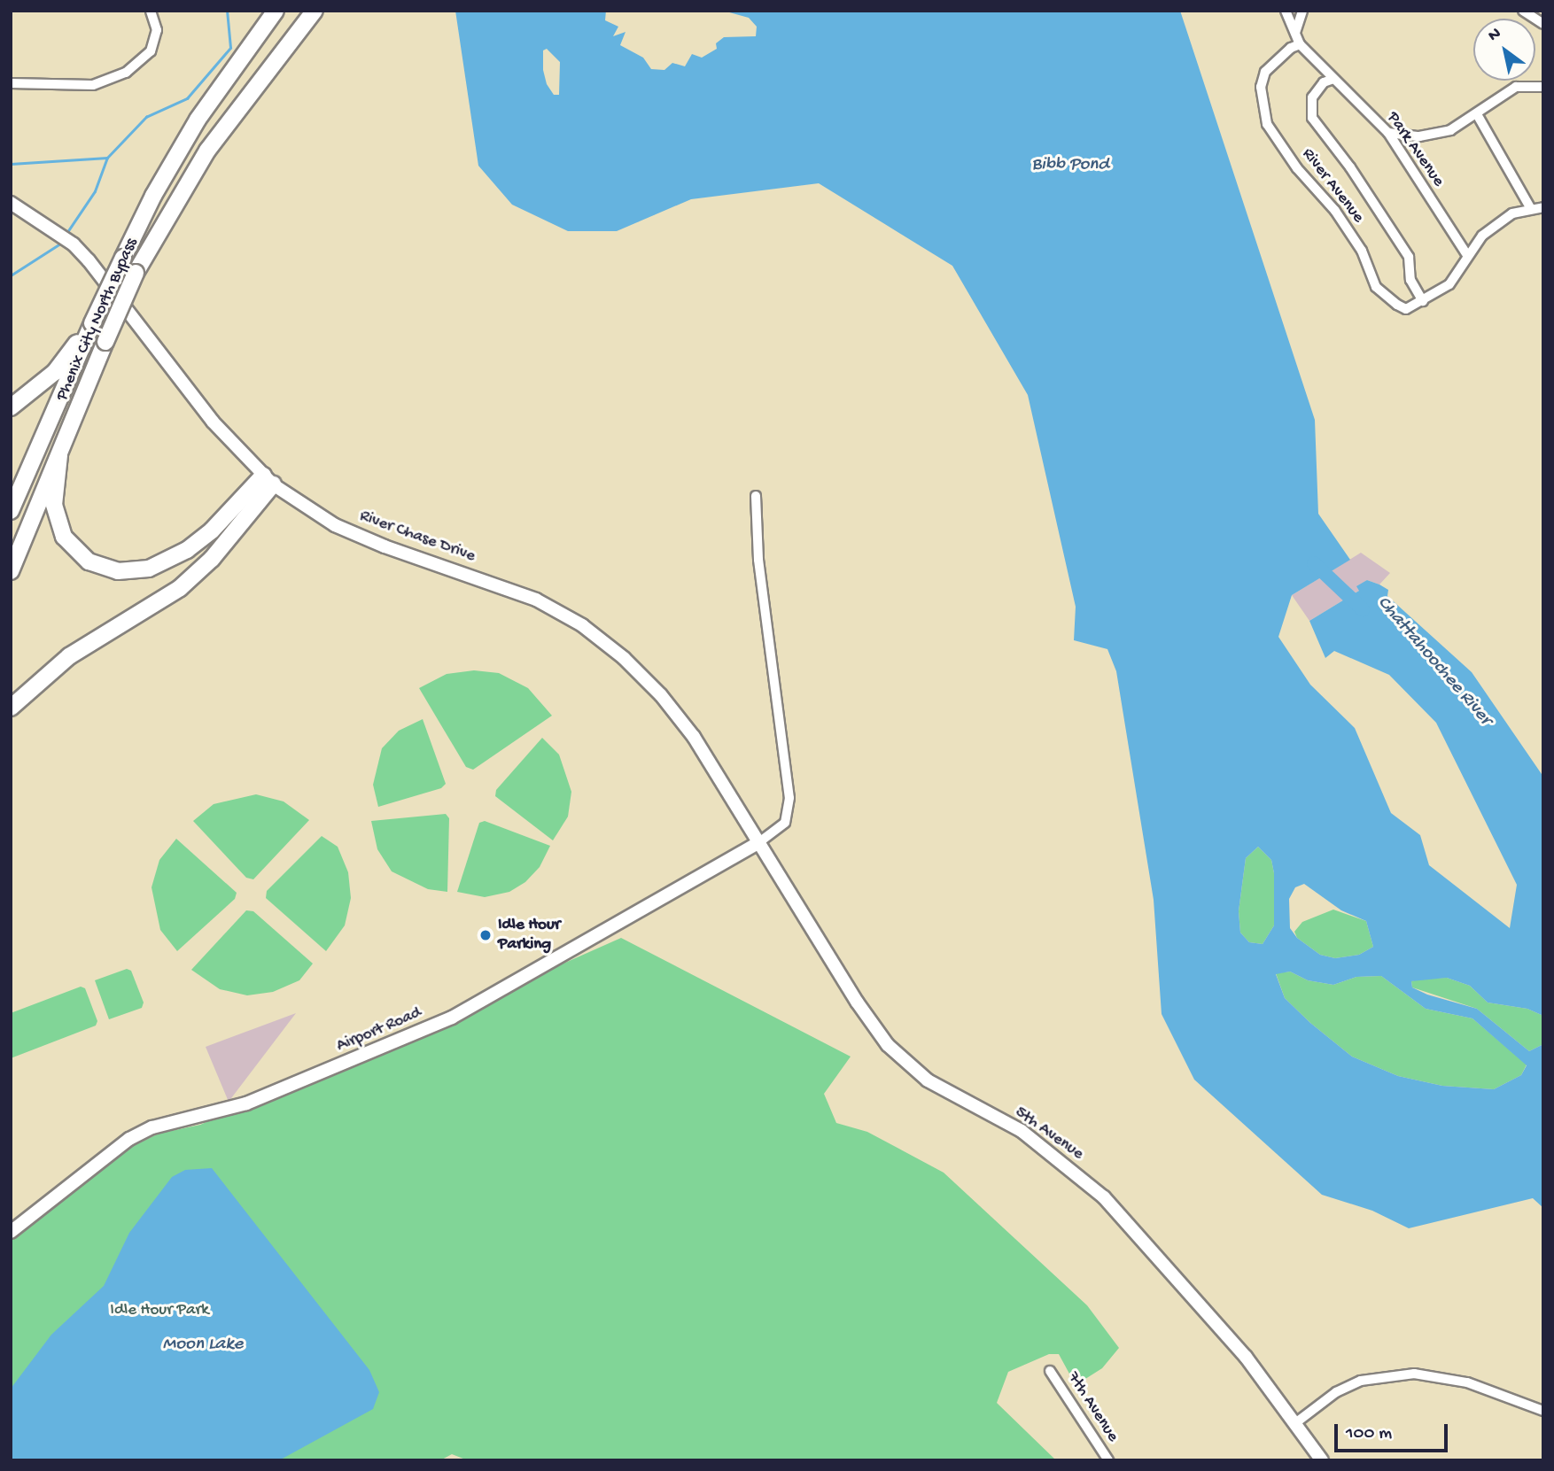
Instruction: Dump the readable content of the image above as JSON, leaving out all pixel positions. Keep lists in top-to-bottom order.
{
  "streets": {
    "highway": ["Phenix City North Bypass"],
    "street": [
      "Park Avenue",
      "River Avenue",
      "River Chase Drive",
      "Airport Road",
      "5th Avenue",
      "7th Avenue"
    ]
  },
  "crossings": [
    ["Park Avenue", "River Avenue"],
    ["River Chase Drive", "Airport Road"],
    ["River Chase Drive", "5th Avenue"],
    ["Airport Road", "5th Avenue"]
  ],
  "water": ["Bibb Pond", "Chattahoochee River", "Moon Lake"],
  "parks": ["Idle Hour Park"],
  "places": ["Idle Hour Parking"],
  "scale_bar": "100 m",
  "north": "top left"
}
